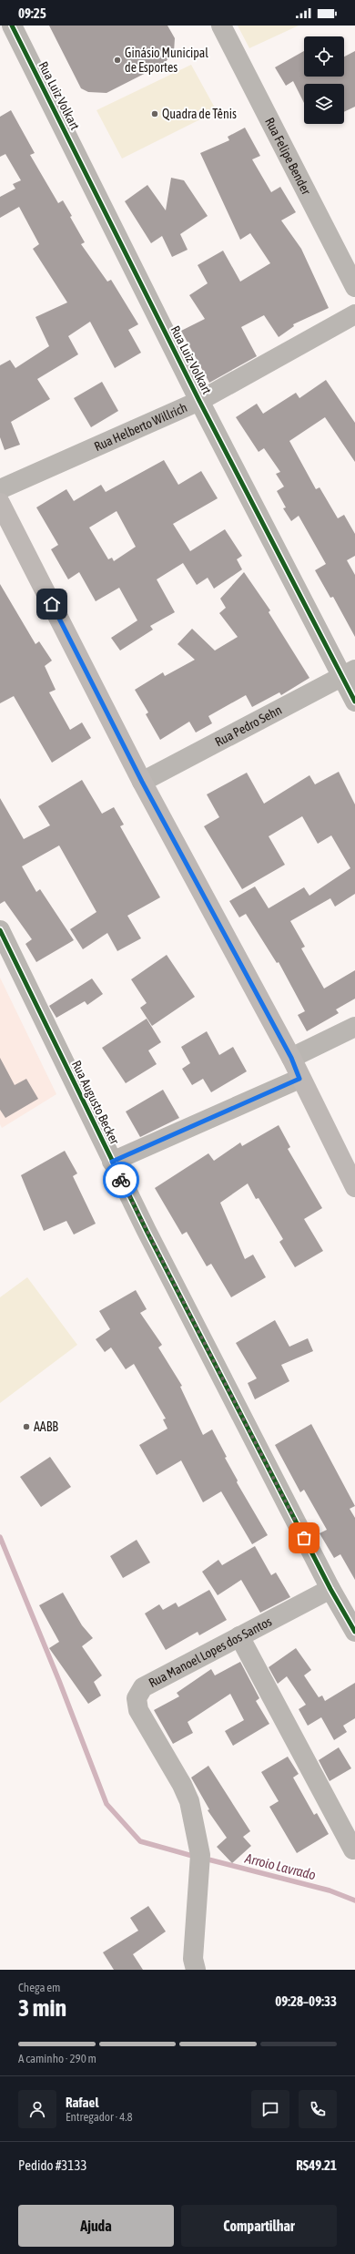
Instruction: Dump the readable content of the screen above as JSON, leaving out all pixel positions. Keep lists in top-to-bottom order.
{
  "streets": {
    "street": [
      "Rua Luiz Volkart",
      "Rua Felipe Bender",
      "Rua Helberto Willrich",
      "Rua Pedro Sehn",
      "Rua Augusto Becker",
      "Rua Manoel Lopes dos Santos"
    ]
  },
  "crossings": [
    ["Rua Luiz Volkart", "Rua Helberto Willrich"],
    ["Rua Luiz Volkart", "Rua Pedro Sehn"],
    ["Rua Augusto Becker", "Rua Manoel Lopes dos Santos"]
  ],
  "water": ["Arroio Lavrado"],
  "places": ["Ginásio Municipal de Esportes", "Quadra de Tênis", "AABB"],
  "page": {
    "status": "09:25",
    "heading": ["3 min", "Chega em", "09:28–09:33"],
    "panel": [
      "Rafael",
      "Entregador · 4.8",
      "Pedido #3133",
      "R$49.21"
    ],
    "bar": "A caminho · 290 m",
    "buttons": ["Ajuda", "Compartilhar"]
  }
}
